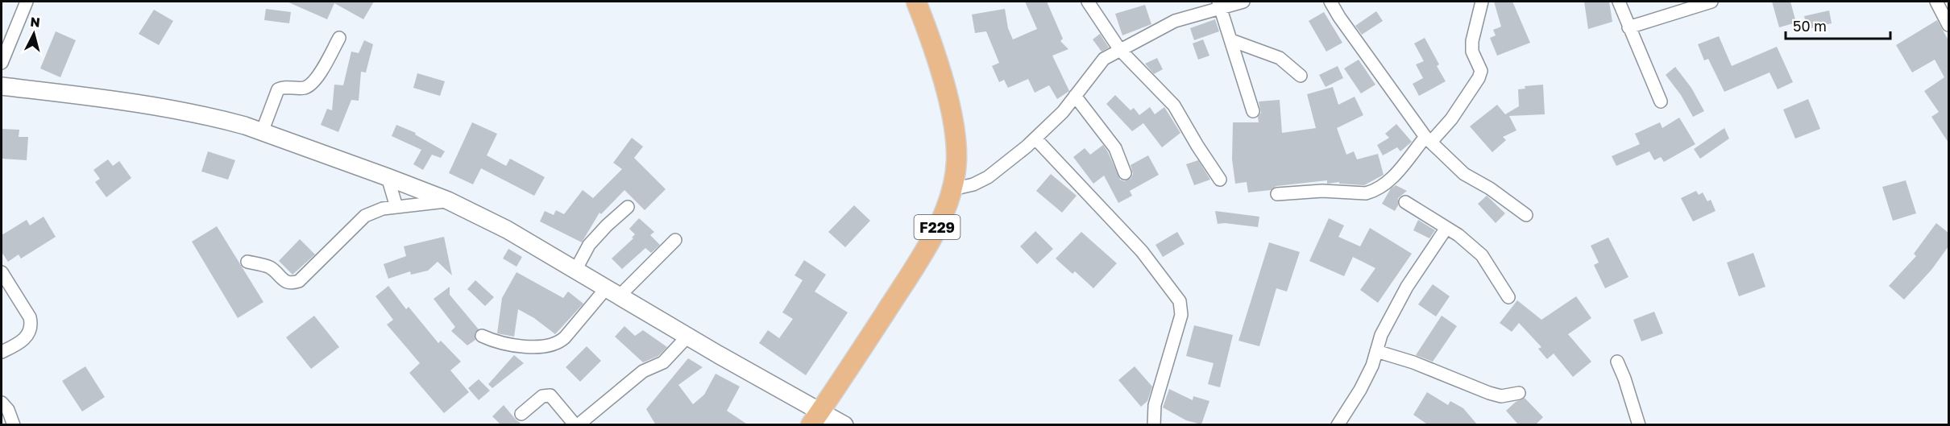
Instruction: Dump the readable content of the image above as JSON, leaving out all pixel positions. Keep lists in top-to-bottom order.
{
  "streets": {
    "main road": ["F229"]
  },
  "scale_bar": "50 m",
  "north": "top"
}
